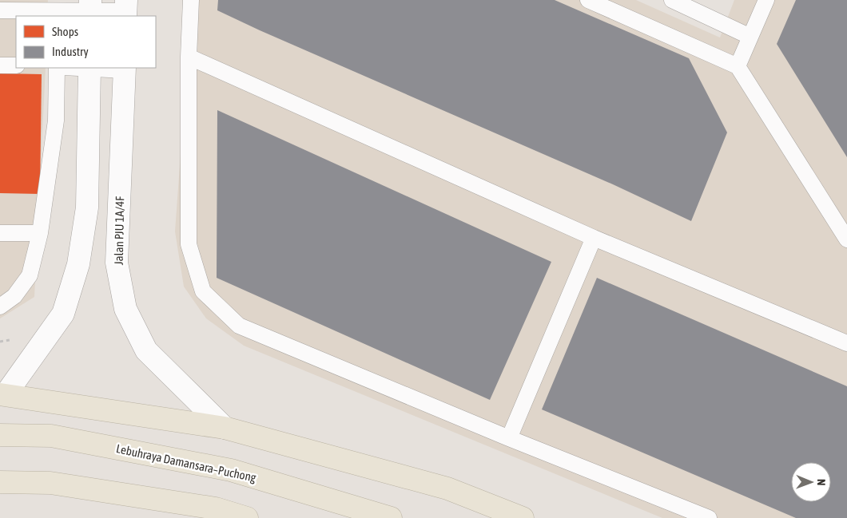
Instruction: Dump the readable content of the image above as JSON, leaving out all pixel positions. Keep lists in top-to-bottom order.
{
  "streets": {
    "highway": ["Lebuhraya Damansara–Puchong"],
    "street": ["Jalan PJU 1A/4F"]
  },
  "legend": ["Shops", "Industry"],
  "north": "right"
}
